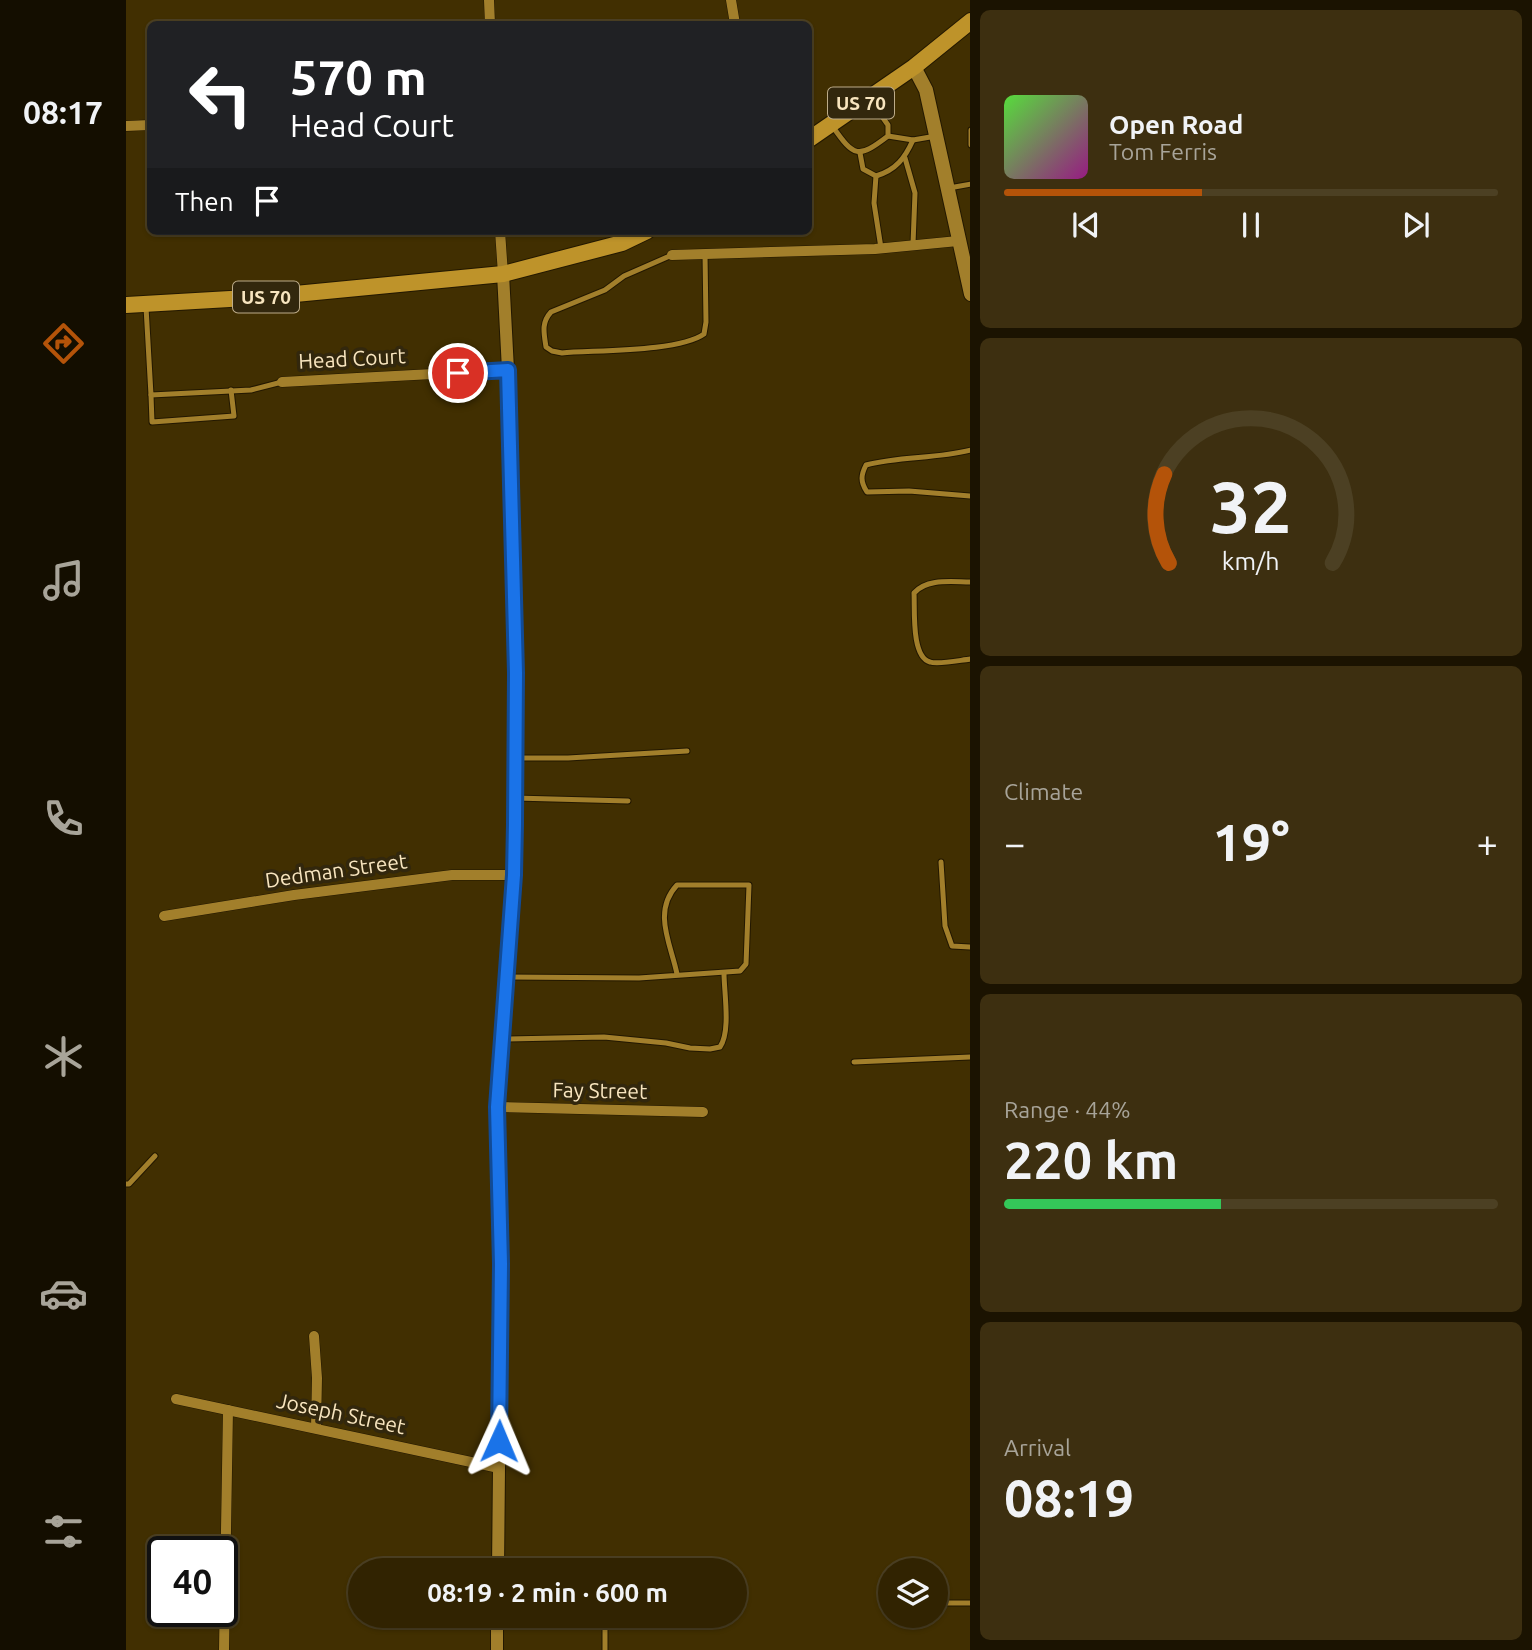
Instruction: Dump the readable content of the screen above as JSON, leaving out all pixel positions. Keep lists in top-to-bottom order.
{
  "streets": {
    "main road": ["US 70"],
    "street": [
      "Head Court",
      "Dedman Street",
      "Fay Street",
      "Joseph Street"
    ]
  },
  "page": {
    "tabs": "08:17",
    "turn": ["570 m", "Head Court"],
    "song": ["Open Road", "Tom Ferris"],
    "then": "Then",
    "tile": [
      "Climate",
      ["Range · 44%", "220 km"],
      ["Arrival", "08:19"]
    ],
    "heat": ["−", "19°", "+"],
    "limit": "40",
    "trip": "08:19 · 2 min · 600 m",
    "gauge": ["32", "km/h"]
  }
}
